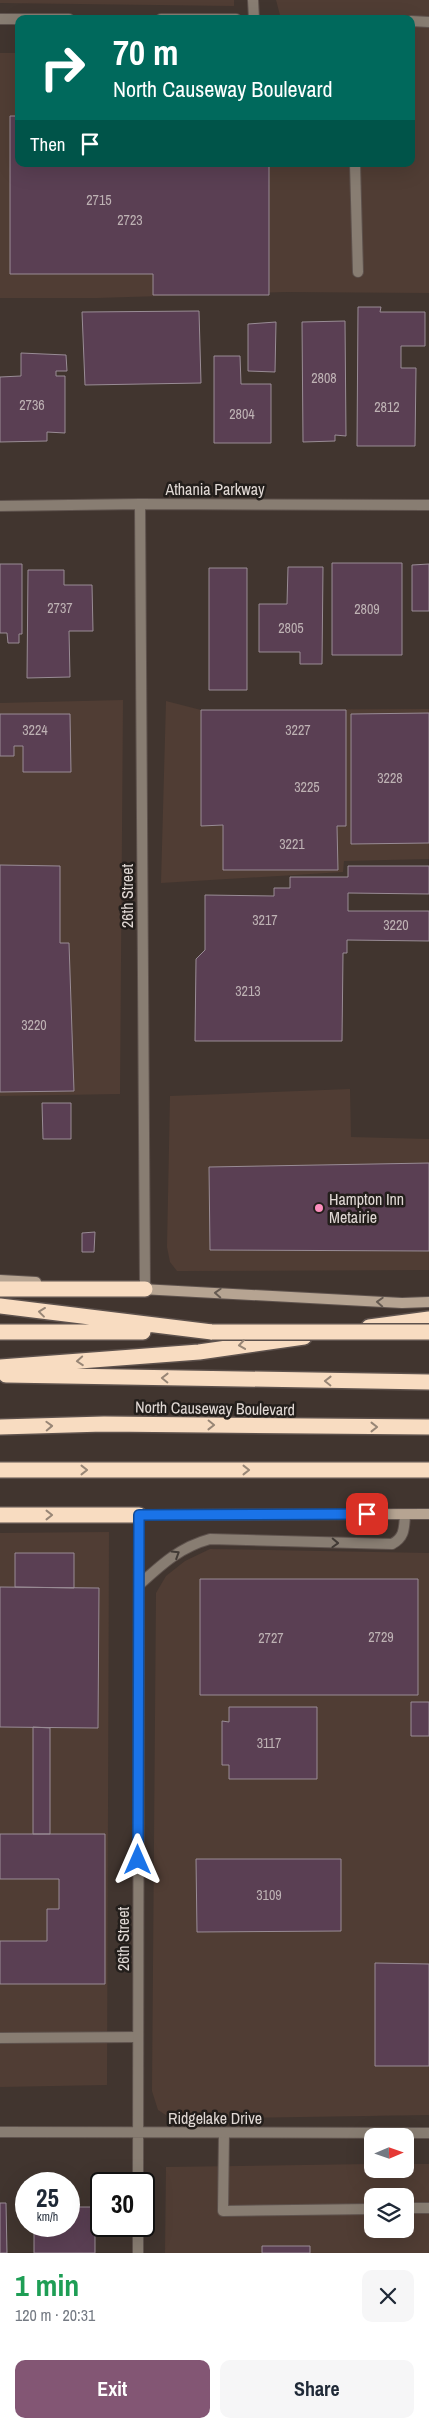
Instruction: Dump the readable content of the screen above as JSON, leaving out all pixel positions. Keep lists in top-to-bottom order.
{
  "streets": {
    "highway": ["North Causeway Boulevard"],
    "street": ["Athania Parkway", "26th Street", "Ridgelake Drive"]
  },
  "crossings": [
    ["Athania Parkway", "26th Street"],
    ["26th Street", "Ridgelake Drive"]
  ],
  "places": ["Hampton Inn Metairie"],
  "house_numbers": [
    "2715",
    "2723",
    "2808",
    "2736",
    "2812",
    "2804",
    "2737",
    "2809",
    "2805",
    "3224",
    "3227",
    "3228",
    "3225",
    "3221",
    "3217",
    "3220",
    "3213",
    "3220",
    "2729",
    "2727",
    "3117",
    "3109"
  ],
  "north": "right",
  "page": {
    "turn": ["70 m", "North Causeway Boulevard"],
    "then": "Then",
    "speed": "25 km/h",
    "limit": "30",
    "heading": ["1 min", "120 m · 20:31"],
    "buttons": ["Exit", "Share"]
  }
}
